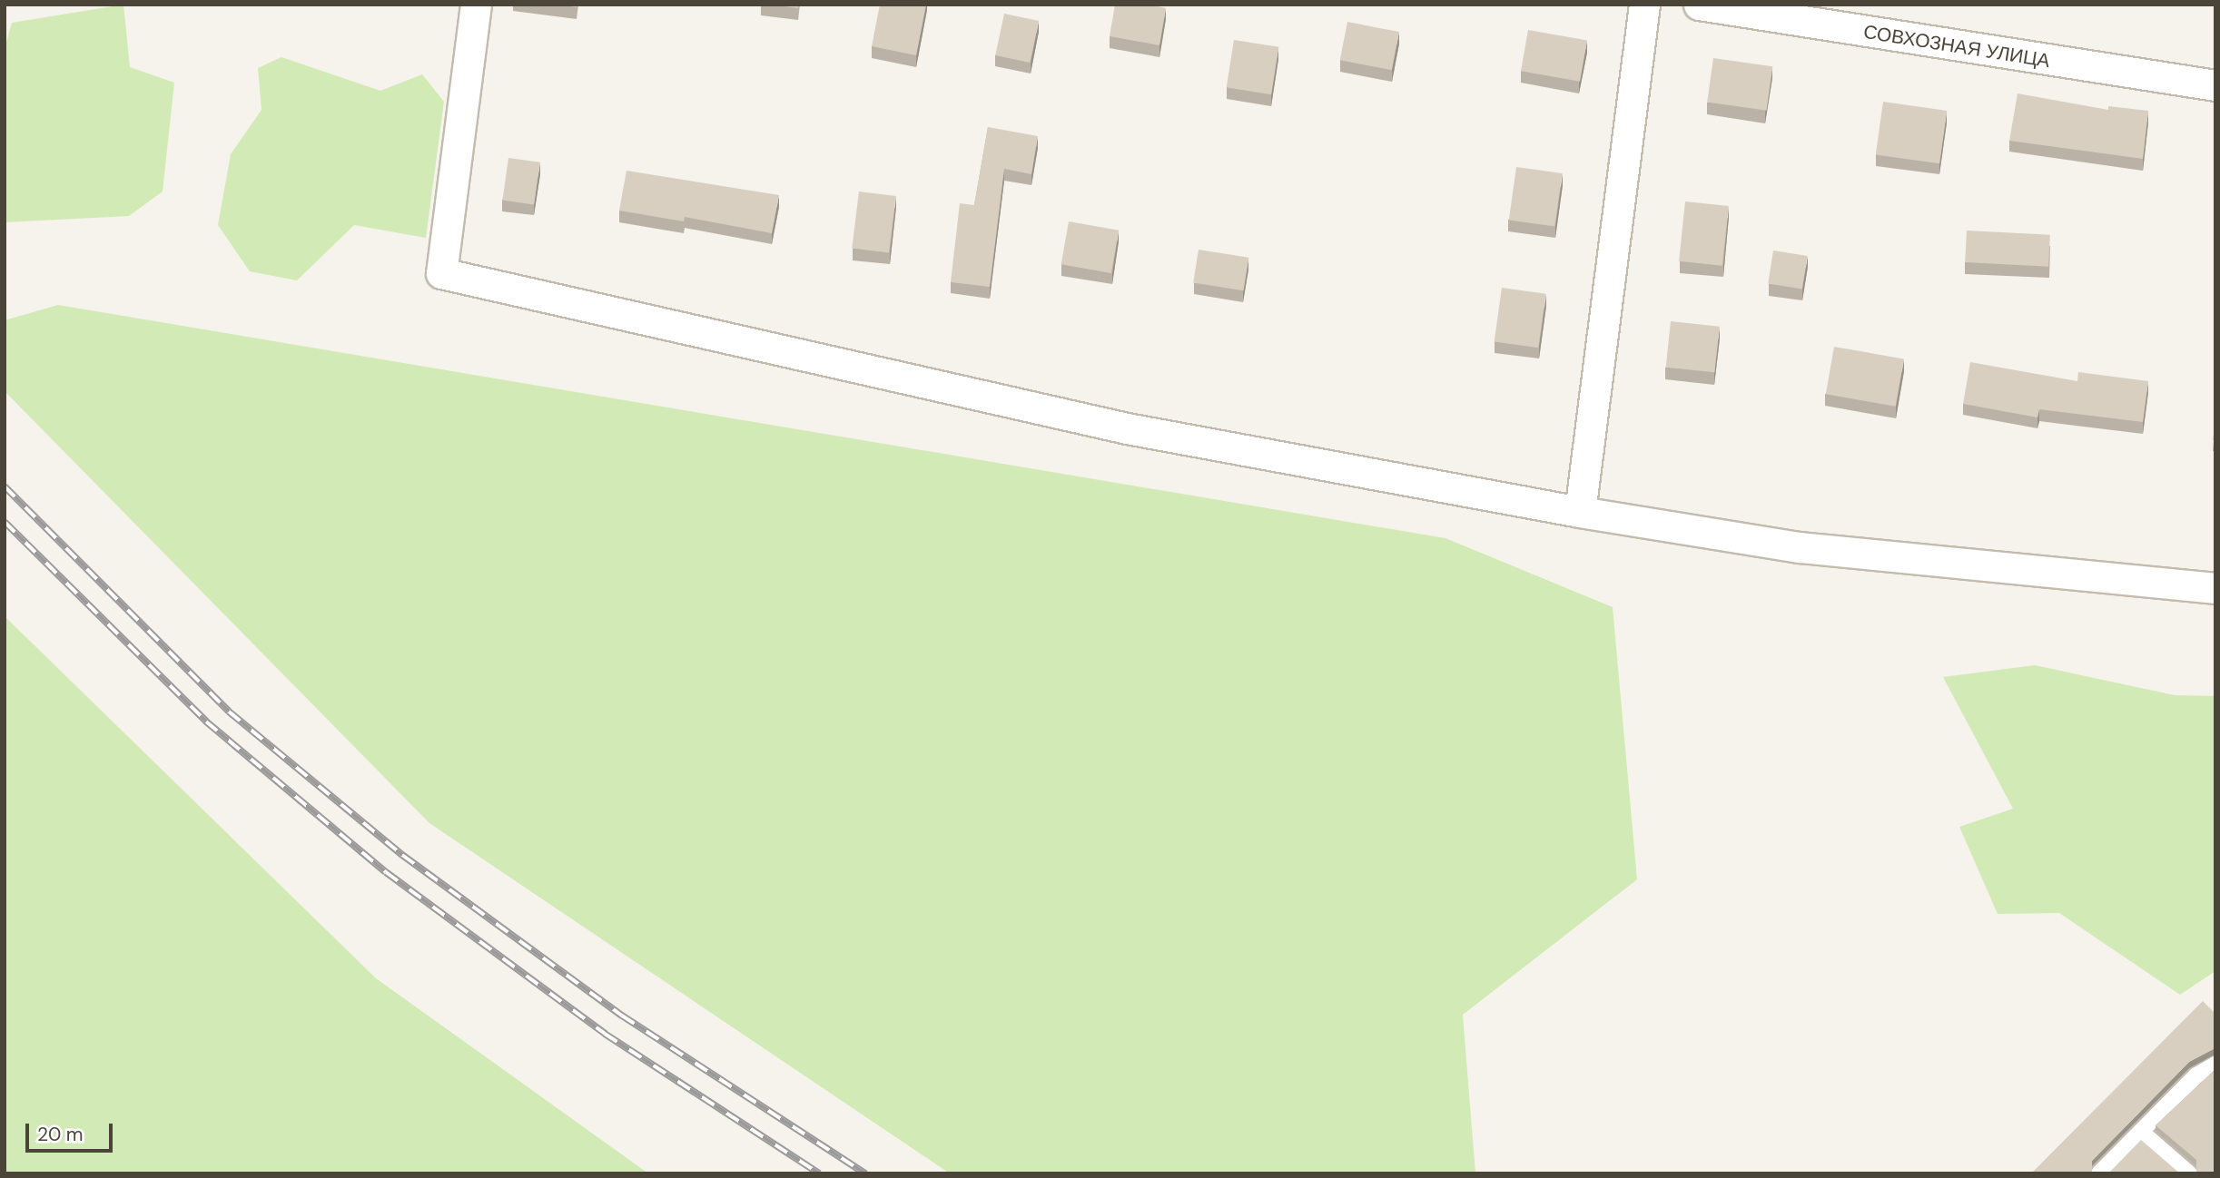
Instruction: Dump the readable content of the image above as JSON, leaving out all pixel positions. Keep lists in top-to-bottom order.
{
  "streets": {
    "street": ["СОВХОЗНАЯ УЛИЦА"]
  },
  "scale_bar": "20 m"
}
